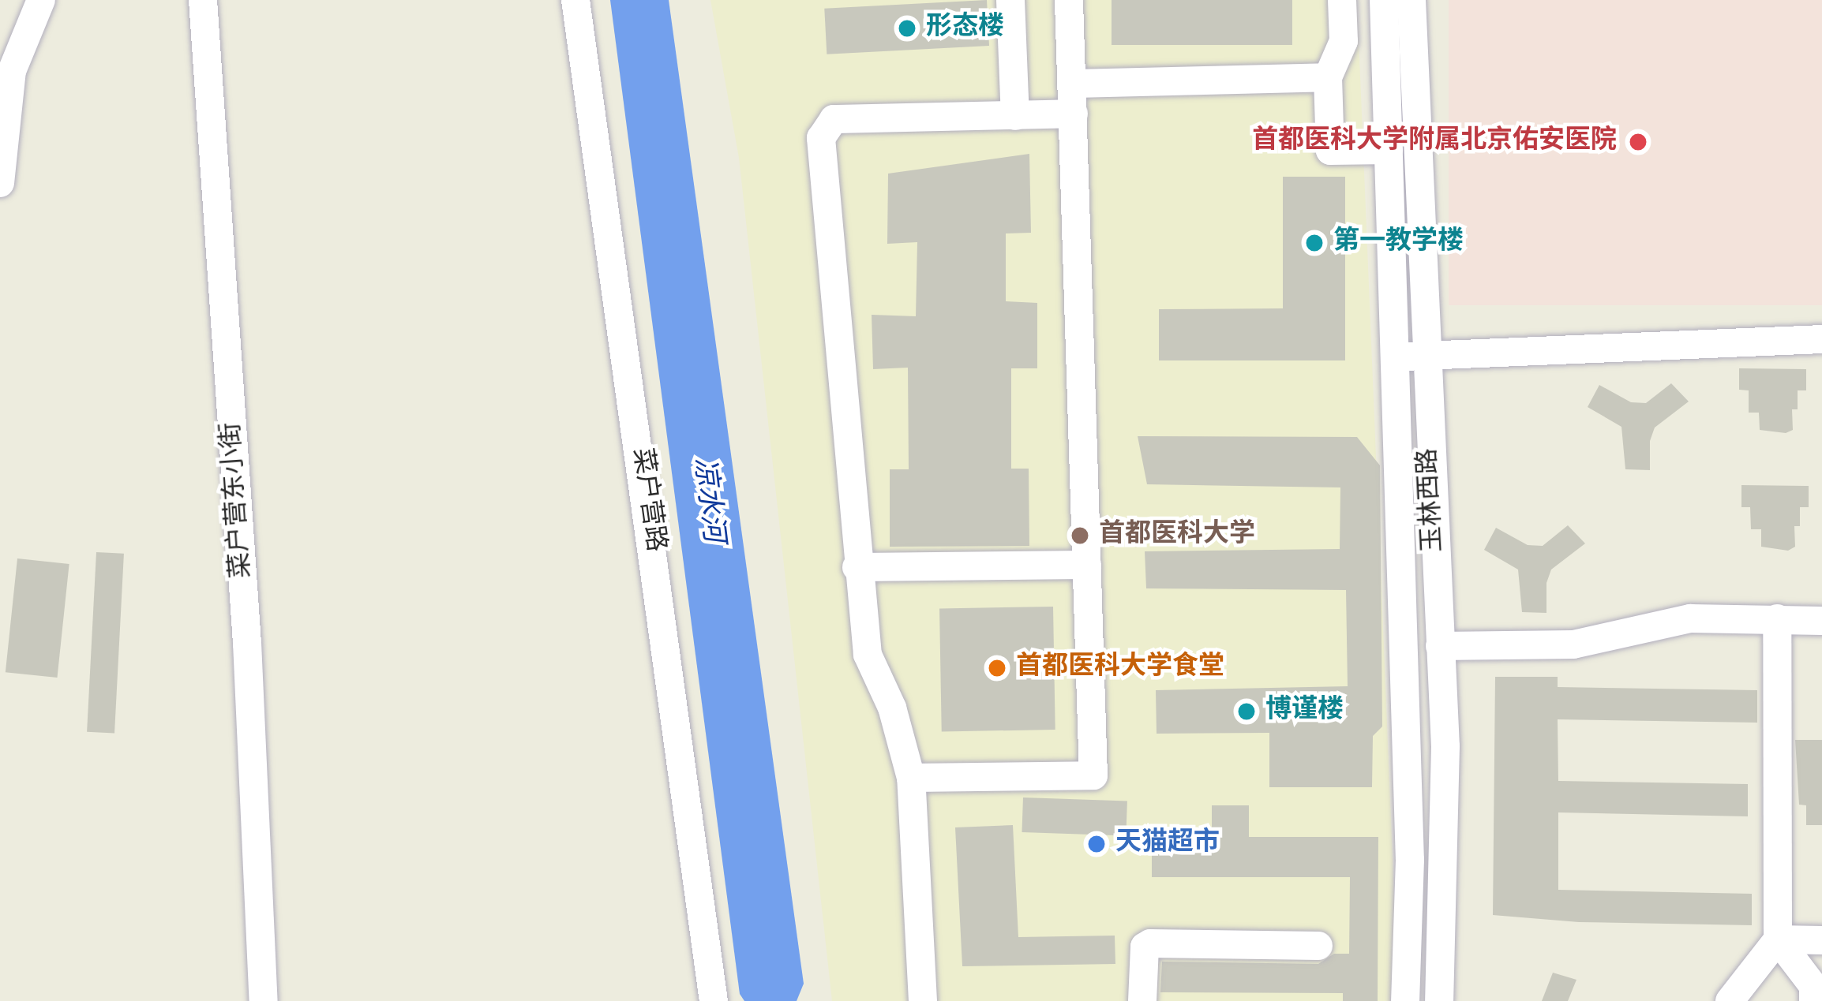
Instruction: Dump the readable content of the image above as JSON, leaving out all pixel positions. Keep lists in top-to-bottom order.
{
  "streets": {
    "street": ["菜户营东小街", "菜户营路", "玉林西路"]
  },
  "water": ["凉水河"],
  "places": [
    "形态楼",
    "首都医科大学附属北京佑安医院",
    "第一教学楼",
    "首都医科大学",
    "首都医科大学食堂",
    "博谨楼",
    "天猫超市"
  ]
}
